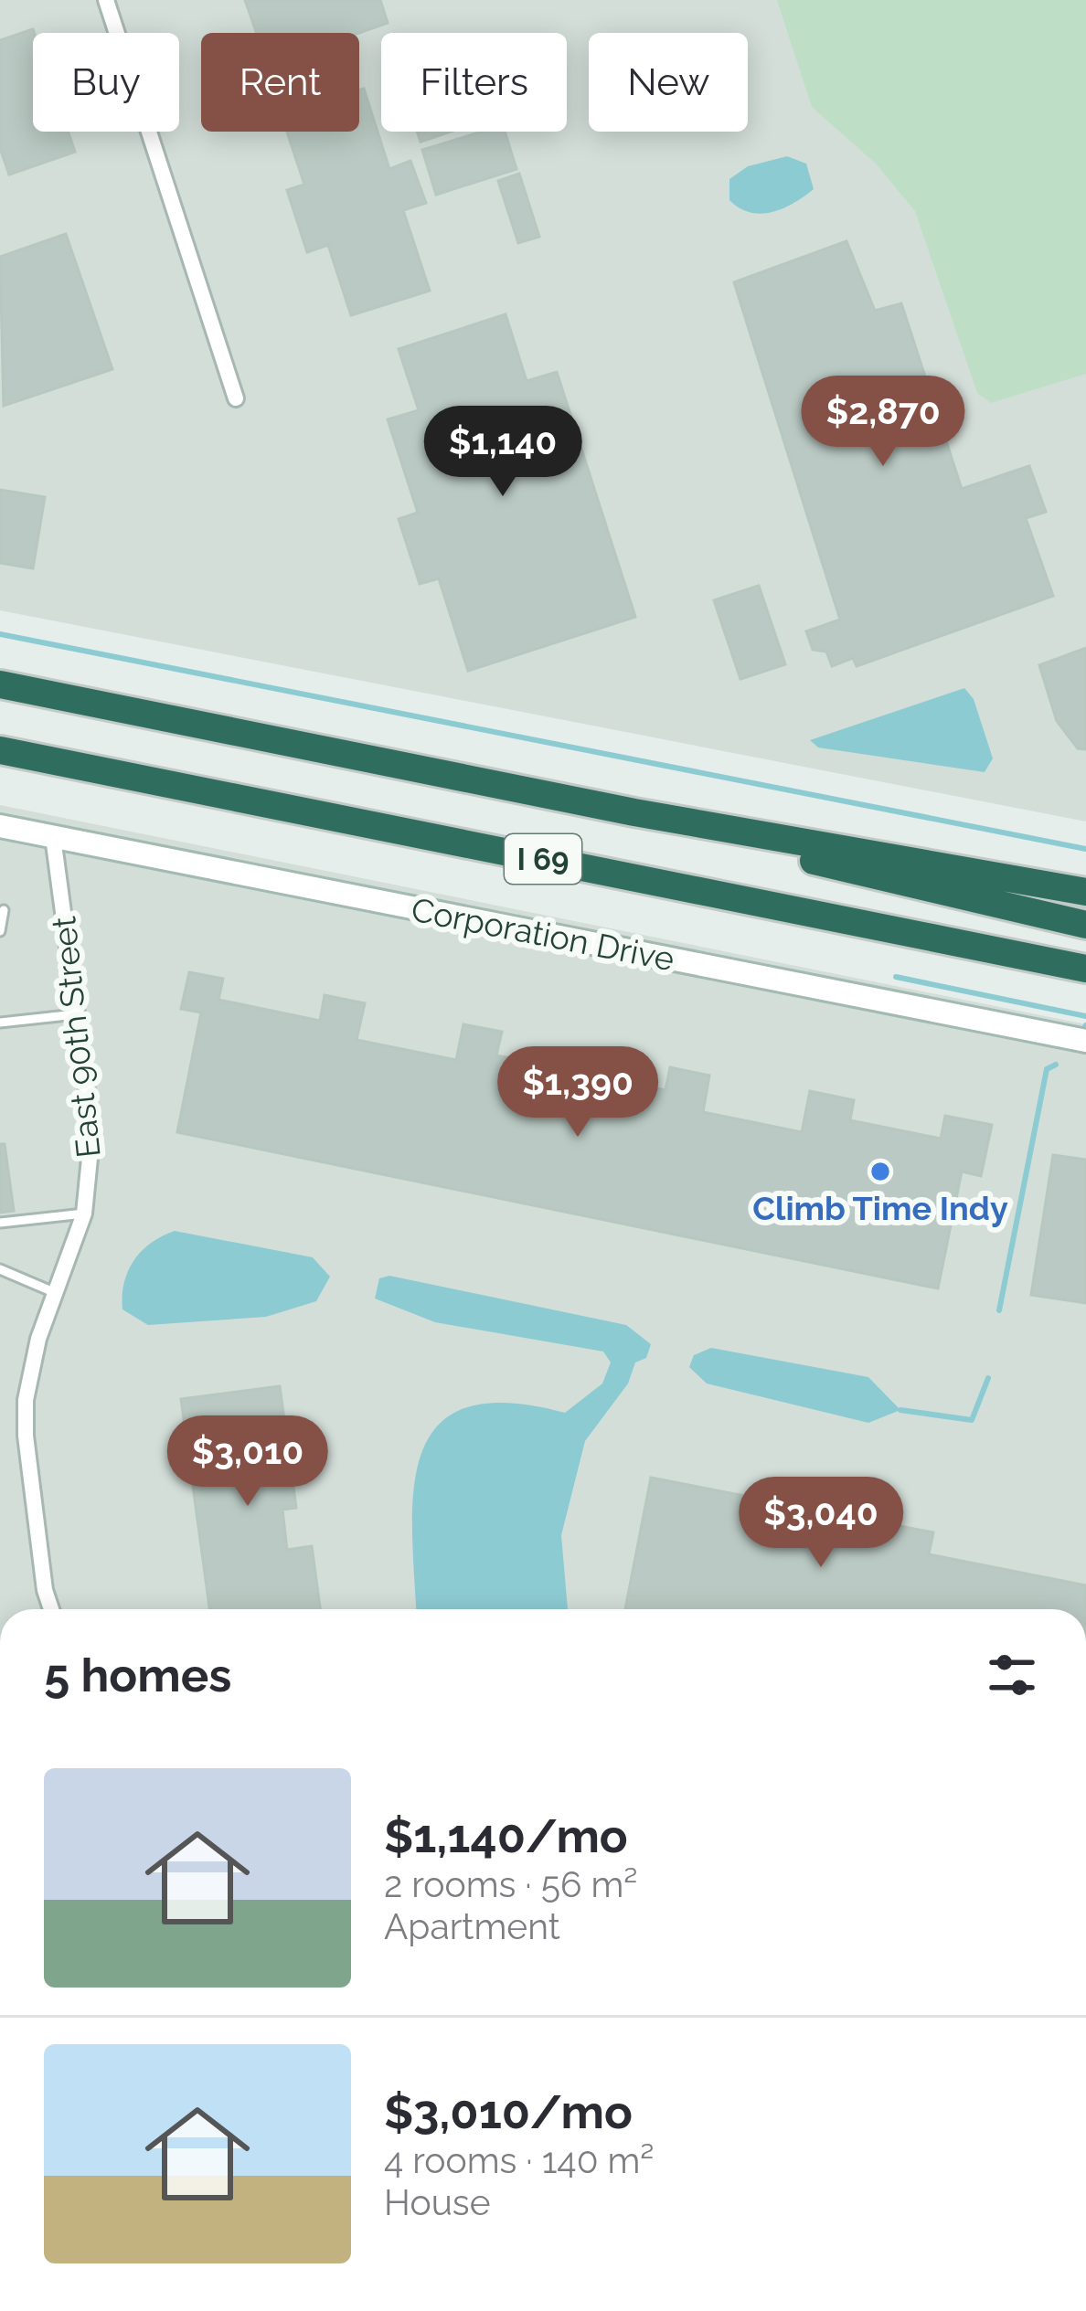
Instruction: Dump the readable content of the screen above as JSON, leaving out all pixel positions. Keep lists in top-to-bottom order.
{
  "streets": {
    "highway": ["I 69"],
    "street": ["Corporation Drive", "East 90th Street"]
  },
  "crossings": [
    ["Corporation Drive", "East 90th Street"]
  ],
  "places": ["Climb Time Indy"],
  "page": {
    "chip": [
      "Buy",
      "Rent",
      "Filters",
      "New"
    ],
    "price": [
      "$2,870",
      "$1,140",
      "$1,390",
      "$3,010",
      "$3,040"
    ],
    "heading": "5 homes",
    "list": [
      {
        "name": "$1,140/mo",
        "note": "2 rooms · 56 m² · Apartment"
      },
      {
        "name": "$3,010/mo",
        "note": "4 rooms · 140 m² · House"
      }
    ]
  }
}
